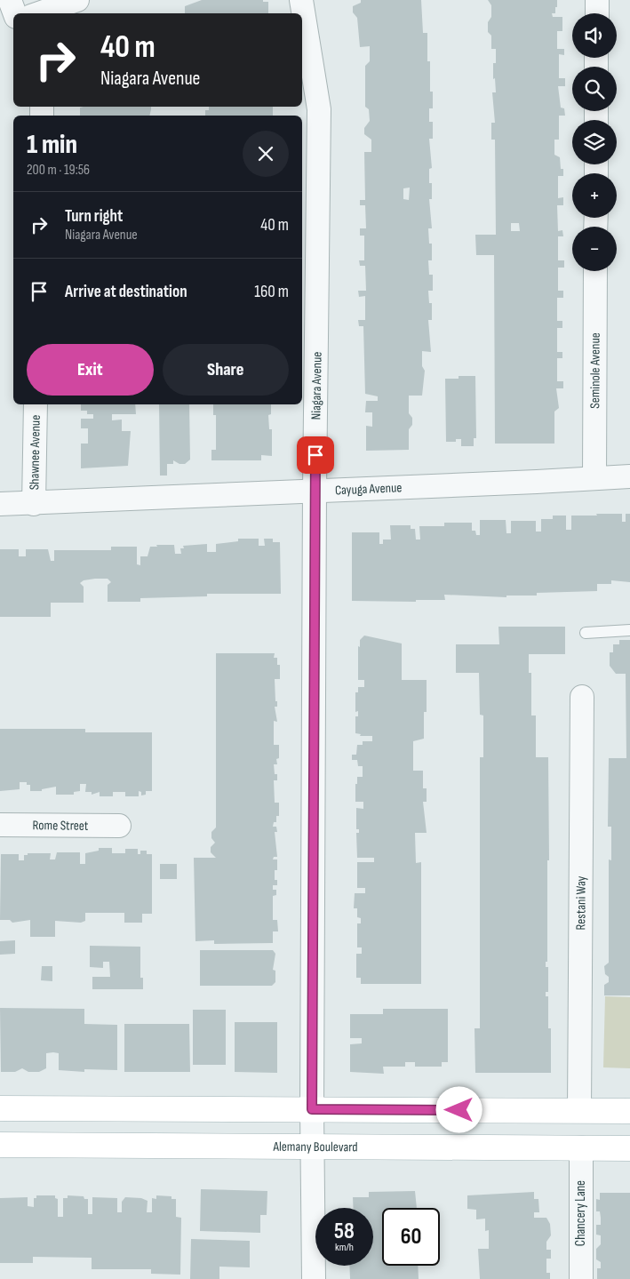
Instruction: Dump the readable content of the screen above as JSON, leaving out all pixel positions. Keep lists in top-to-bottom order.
{
  "streets": {
    "main road": ["Alemany Boulevard"],
    "street": [
      "Seminole Avenue",
      "Niagara Avenue",
      "Shawnee Avenue",
      "Cayuga Avenue",
      "Rome Street",
      "Restani Way",
      "Chancery Lane"
    ]
  },
  "crossings": [
    ["Seminole Avenue", "Cayuga Avenue"],
    ["Niagara Avenue", "Cayuga Avenue"],
    ["Niagara Avenue", "Alemany Boulevard"],
    ["Shawnee Avenue", "Cayuga Avenue"],
    ["Alemany Boulevard", "Chancery Lane"]
  ],
  "page": {
    "map_buttons": ["+", "−"],
    "turn": ["40 m", "Niagara Avenue"],
    "heading": ["1 min", "200 m · 19:56"],
    "list": [
      {
        "name": "Turn right",
        "note": "Niagara Avenue",
        "value": "40 m"
      },
      {
        "name": "Arrive at destination",
        "value": "160 m"
      }
    ],
    "buttons": ["Exit", "Share"],
    "speed": "58 km/h",
    "limit": "60"
  }
}
